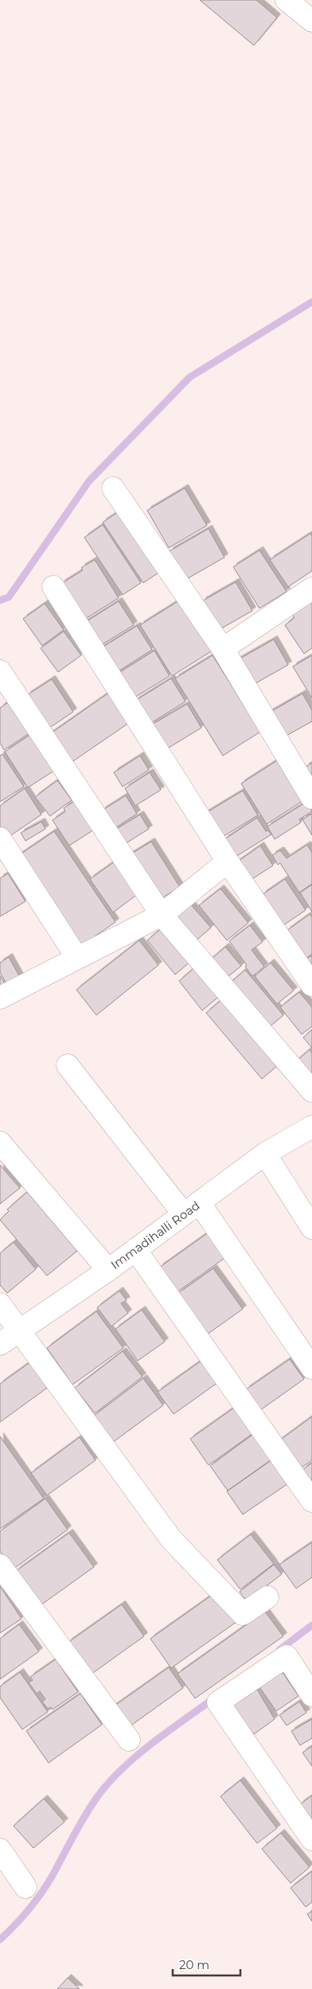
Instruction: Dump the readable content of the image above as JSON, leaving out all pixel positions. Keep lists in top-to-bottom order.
{
  "streets": {
    "street": ["Immadihalli Road"]
  },
  "scale_bar": "20 m"
}
